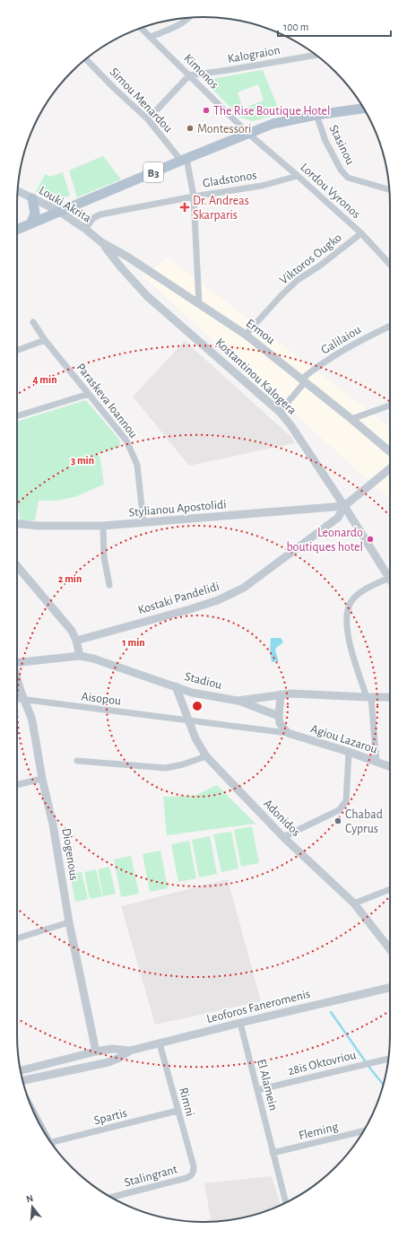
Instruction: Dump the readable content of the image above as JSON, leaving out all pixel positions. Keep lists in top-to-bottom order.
{
  "streets": {
    "main road": ["B3"],
    "street": [
      "Kalograion",
      "Kimonos",
      "Simou Menardou",
      "Stasinou",
      "Gladstonos",
      "Lordou Vyronos",
      "Louki Akrita",
      "Viktoros Ougko",
      "Ermou",
      "Galilaiou",
      "Kostantinou Kalogera",
      "Paraskeva Ioannou",
      "Stylianou Apostolidi",
      "Kostaki Pandelidi",
      "Stadiou",
      "Aisopou",
      "Agiou Lazarou",
      "Adonidos",
      "Diogenous",
      "Leoforos Faneromenis",
      "28is Oktovriou",
      "El Alamein",
      "Rimni",
      "Spartis",
      "Fleming",
      "Stalingrant"
    ]
  },
  "crossings": [
    ["Kalograion", "Kimonos"],
    ["Kimonos", "B3"],
    ["Kimonos", "Lordou Vyronos"],
    ["Simou Menardou", "B3"],
    ["Stasinou", "B3"],
    ["B3", "Lordou Vyronos"],
    ["B3", "Louki Akrita"],
    ["Gladstonos", "Lordou Vyronos"],
    ["Gladstonos", "Louki Akrita"],
    ["Lordou Vyronos", "Viktoros Ougko"],
    ["Louki Akrita", "Ermou"],
    ["Louki Akrita", "Kostantinou Kalogera"],
    ["Viktoros Ougko", "Ermou"],
    ["Ermou", "Galilaiou"],
    ["Ermou", "Kostantinou Kalogera"],
    ["Galilaiou", "Kostantinou Kalogera"],
    ["Kostantinou Kalogera", "Stylianou Apostolidi"],
    ["Kostantinou Kalogera", "Kostaki Pandelidi"],
    ["Paraskeva Ioannou", "Stylianou Apostolidi"],
    ["Stylianou Apostolidi", "Kostaki Pandelidi"],
    ["Stadiou", "Adonidos"],
    ["Aisopou", "Agiou Lazarou"],
    ["Aisopou", "Adonidos"],
    ["Aisopou", "Diogenous"],
    ["Agiou Lazarou", "Adonidos"],
    ["Diogenous", "Leoforos Faneromenis"],
    ["Leoforos Faneromenis", "El Alamein"],
    ["Leoforos Faneromenis", "Rimni"],
    ["28is Oktovriou", "El Alamein"],
    ["El Alamein", "Fleming"],
    ["Rimni", "Spartis"],
    ["Rimni", "Stalingrant"]
  ],
  "places": {
    "other": [
      "The Rise Boutique Hotel",
      "Montessori",
      "Leonardo boutiques hotel",
      "Chabad Cyprus"
    ],
    "health": ["Dr. Andreas Skarparis"]
  },
  "scale_bar": "100 m",
  "north": "top",
  "rings": [
    "4 min",
    "3 min",
    "2 min",
    "1 min"
  ]
}
